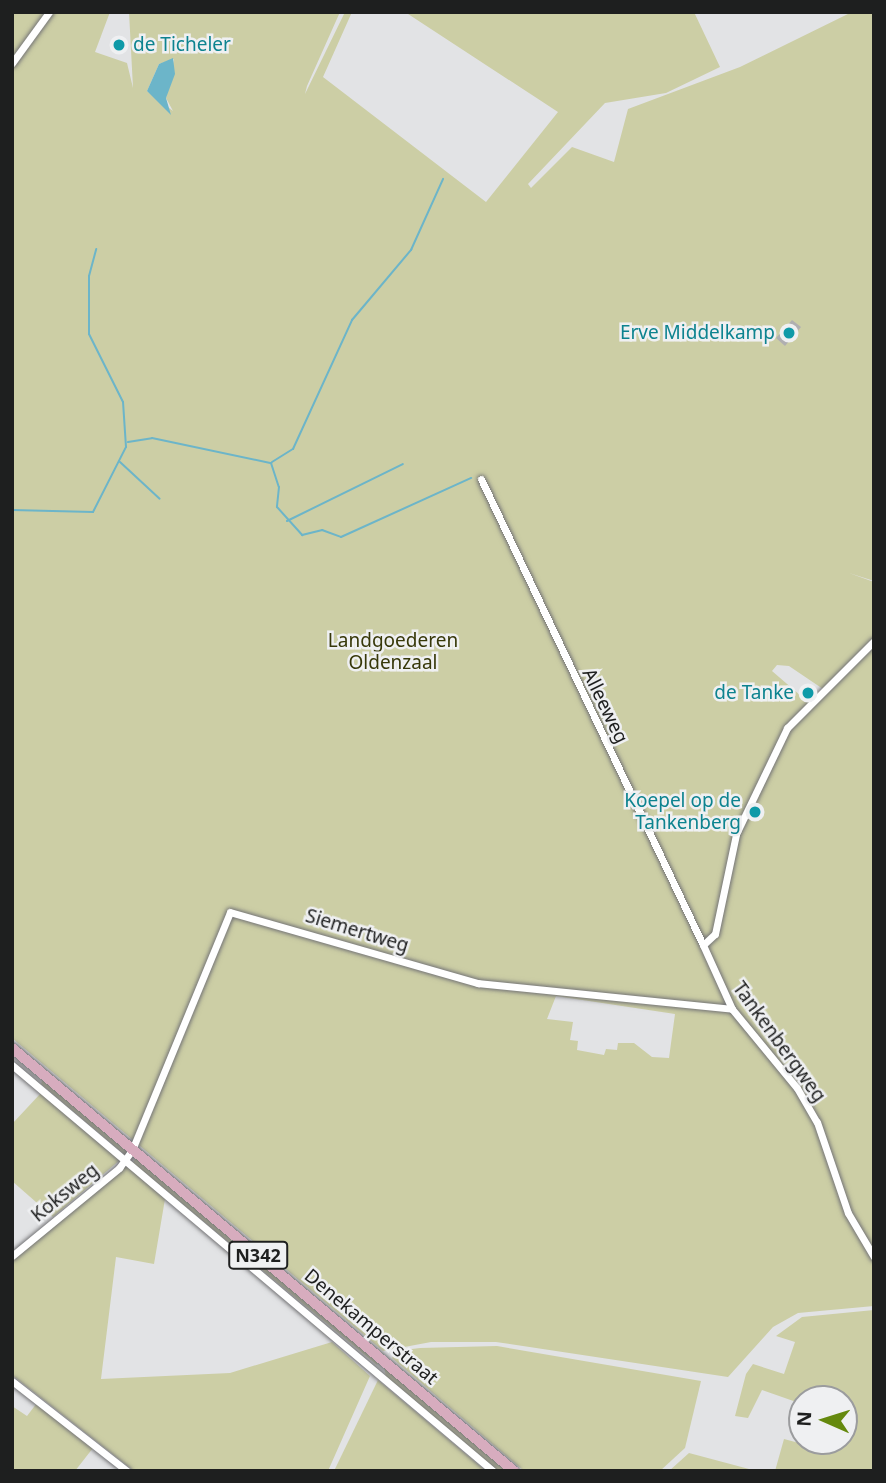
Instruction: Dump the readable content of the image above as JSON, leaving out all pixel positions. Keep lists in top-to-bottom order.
{
  "streets": {
    "main road": ["N342", "Denekamperstraat"],
    "street": [
      "Alleeweg",
      "Siemertweg",
      "Tankenbergweg",
      "Koksweg"
    ]
  },
  "crossings": [
    ["Alleeweg", "Tankenbergweg"],
    ["Siemertweg", "Tankenbergweg"],
    ["Siemertweg", "Koksweg"],
    ["Siemertweg", "Denekamperstraat"],
    ["Koksweg", "Denekamperstraat"]
  ],
  "parks": ["Landgoederen Oldenzaal"],
  "places": [
    "de Ticheler",
    "Erve Middelkamp",
    "de Tanke",
    "Koepel op de Tankenberg"
  ],
  "north": "left"
}
